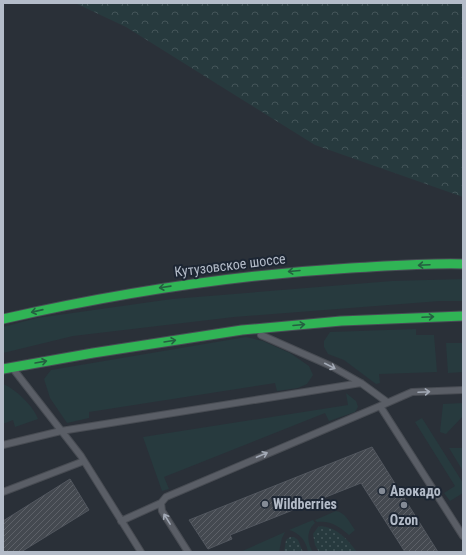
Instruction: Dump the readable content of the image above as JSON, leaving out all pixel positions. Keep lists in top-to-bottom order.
{
  "streets": {
    "main road": ["Кутузовское шоссе"]
  },
  "places": ["Авокадо", "Wildberries", "Ozon"]
}
